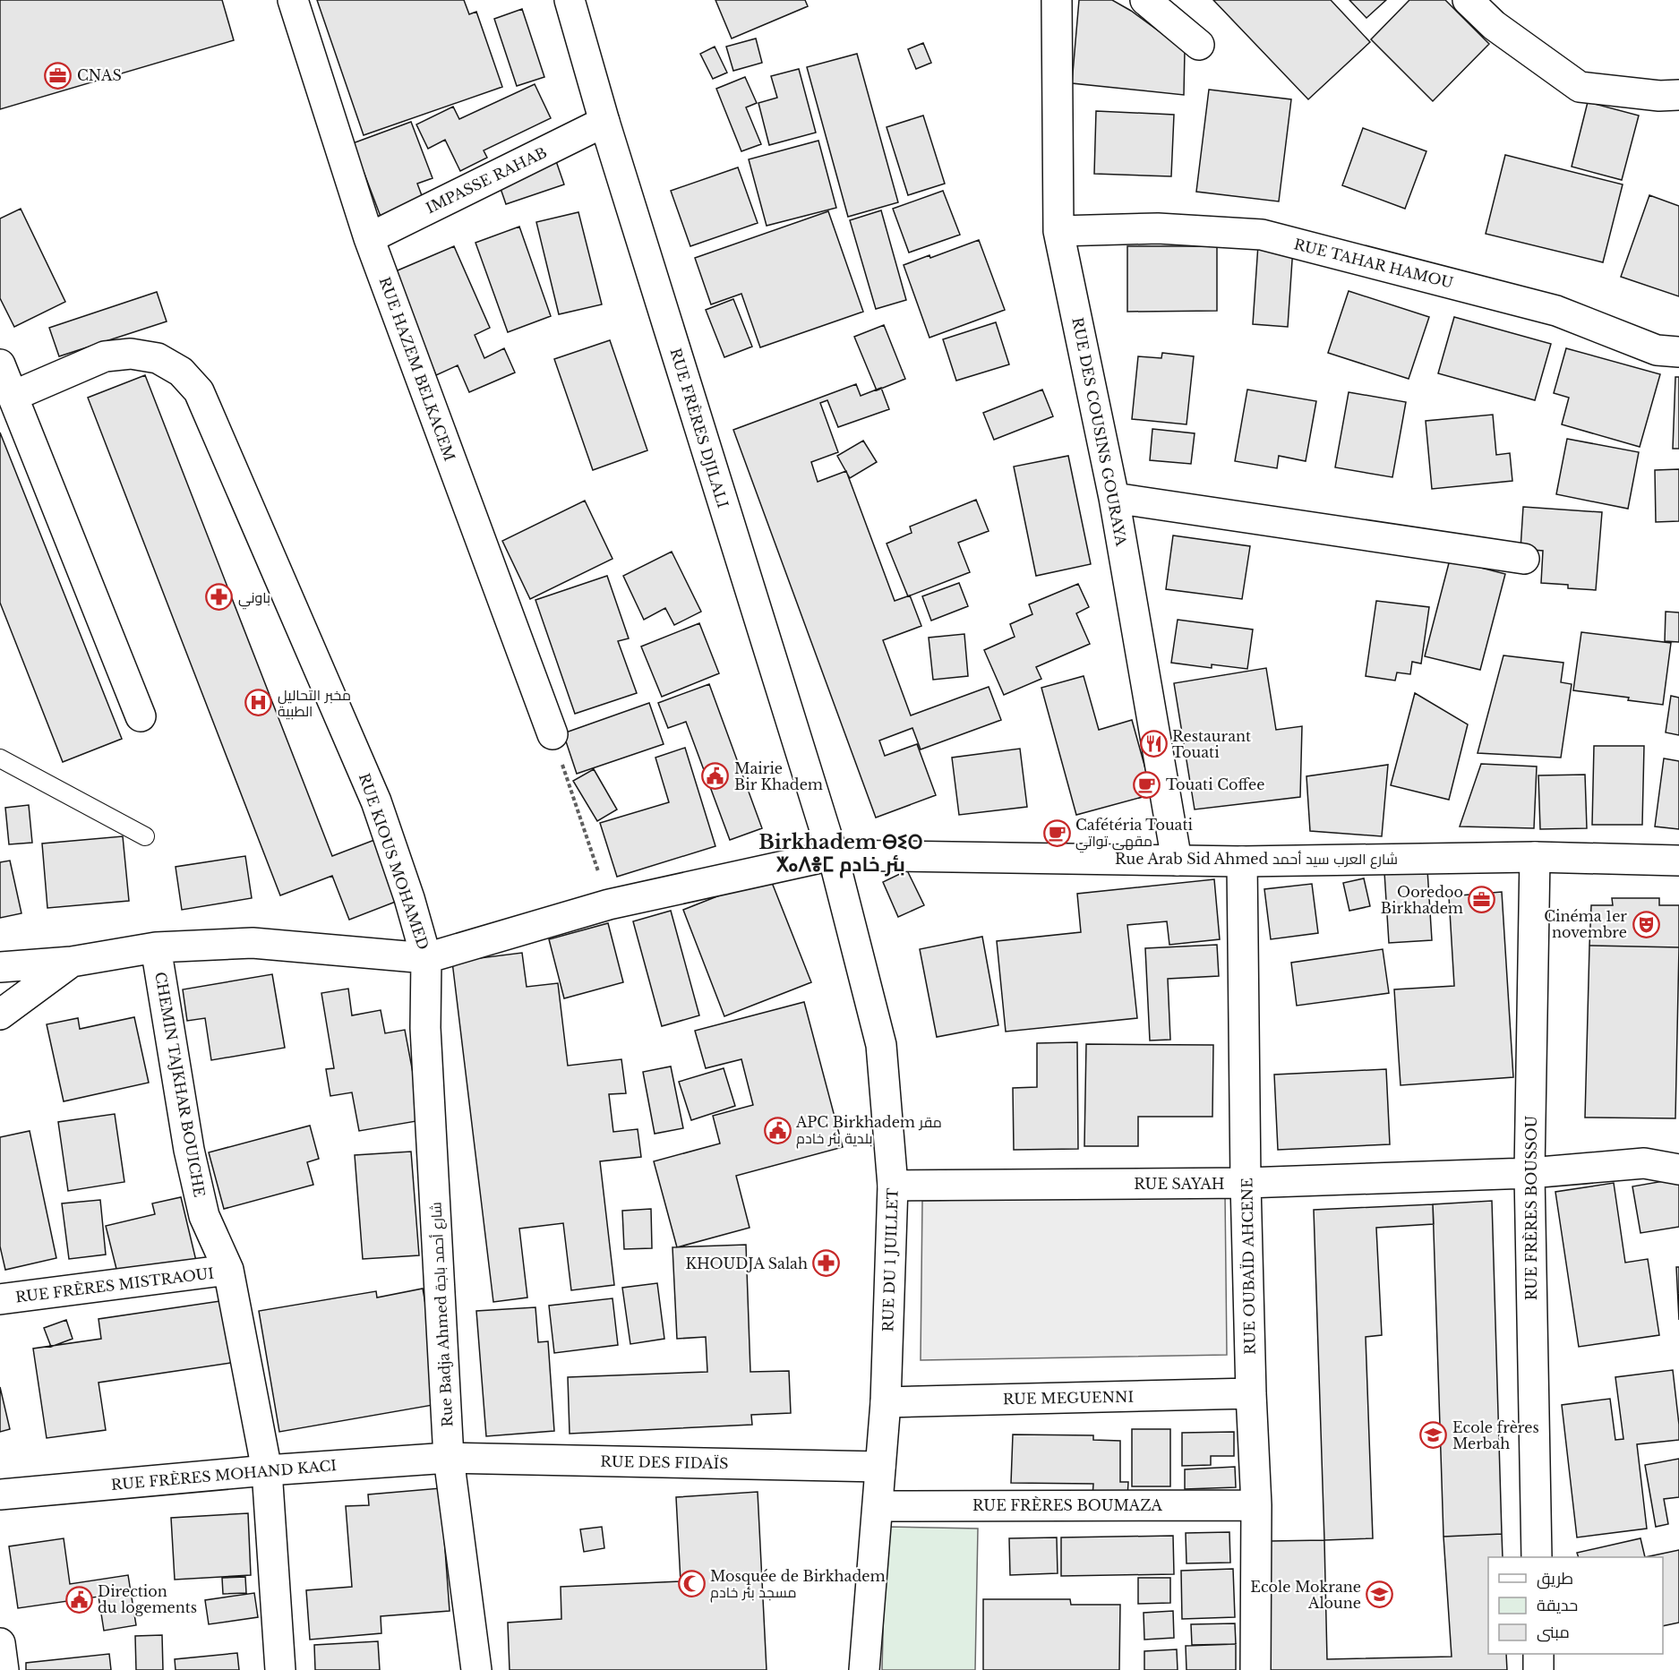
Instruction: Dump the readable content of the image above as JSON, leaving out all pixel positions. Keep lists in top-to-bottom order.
{
  "streets": {
    "street": [
      "IMPASSE RAHAB",
      "RUE TAHAR HAMOU",
      "RUE HAZEM BELKACEM",
      "RUE FRÈRES DJILALI",
      "RUE DES COUSINS GOURAYA",
      "Rue Arab Sid Ahmed شارع العرب سيد أحمد",
      "RUE KIOUS MOHAMED",
      "CHEMIN TAJKHAR BOUICHE",
      "RUE SAYAH",
      "RUE FRÈRES BOUSSOU",
      "RUE DU 1 JUILLET",
      "RUE OUBAÏD AHCENE",
      "RUE FRÈRES MISTRAOUI",
      "Rue Badja Ahmed شارع أحمد باجة",
      "RUE MEGUENNI",
      "RUE DES FIDAÏS",
      "RUE FRÈRES MOHAND KACI",
      "RUE FRÈRES BOUMAZA"
    ]
  },
  "crossings": [
    ["IMPASSE RAHAB", "RUE HAZEM BELKACEM"],
    ["IMPASSE RAHAB", "RUE FRÈRES DJILALI"],
    ["RUE TAHAR HAMOU", "RUE DES COUSINS GOURAYA"],
    ["RUE FRÈRES DJILALI", "Rue Arab Sid Ahmed شارع العرب سيد أحمد"],
    ["RUE FRÈRES DJILALI", "RUE KIOUS MOHAMED"],
    ["RUE FRÈRES DJILALI", "RUE DU 1 JUILLET"],
    ["RUE DES COUSINS GOURAYA", "Rue Arab Sid Ahmed شارع العرب سيد أحمد"],
    ["Rue Arab Sid Ahmed شارع العرب سيد أحمد", "RUE KIOUS MOHAMED"],
    ["Rue Arab Sid Ahmed شارع العرب سيد أحمد", "RUE FRÈRES BOUSSOU"],
    ["Rue Arab Sid Ahmed شارع العرب سيد أحمد", "RUE DU 1 JUILLET"],
    ["Rue Arab Sid Ahmed شارع العرب سيد أحمد", "RUE OUBAÏD AHCENE"],
    ["RUE KIOUS MOHAMED", "RUE DU 1 JUILLET"],
    ["RUE KIOUS MOHAMED", "Rue Badja Ahmed شارع أحمد باجة"],
    ["CHEMIN TAJKHAR BOUICHE", "RUE FRÈRES MISTRAOUI"],
    ["CHEMIN TAJKHAR BOUICHE", "RUE FRÈRES MOHAND KACI"],
    ["RUE SAYAH", "RUE FRÈRES BOUSSOU"],
    ["RUE SAYAH", "RUE DU 1 JUILLET"],
    ["RUE SAYAH", "RUE OUBAÏD AHCENE"],
    ["RUE DU 1 JUILLET", "RUE MEGUENNI"],
    ["RUE DU 1 JUILLET", "RUE DES FIDAÏS"],
    ["RUE DU 1 JUILLET", "RUE FRÈRES BOUMAZA"],
    ["RUE OUBAÏD AHCENE", "RUE MEGUENNI"],
    ["RUE OUBAÏD AHCENE", "RUE FRÈRES BOUMAZA"],
    ["Rue Badja Ahmed شارع أحمد باجة", "RUE DES FIDAÏS"],
    ["Rue Badja Ahmed شارع أحمد باجة", "RUE FRÈRES MOHAND KACI"],
    ["RUE DES FIDAÏS", "RUE FRÈRES MOHAND KACI"]
  ],
  "districts": ["Birkhadem ⴱⵉⵔ ⵅⴰⴷⴻⵎ بئر خادم"],
  "places": {
    "office": ["CNAS", "Ooredoo Birkhadem"],
    "pharmacy": ["باوني", "KHOUDJA Salah"],
    "hospital": ["مخبر التحاليل الطبية"],
    "restaurant": ["Restaurant Touati"],
    "public building": ["Mairie Bir Khadem", "APC Birkhadem مقر بلدية بئر خادم", "Direction du logements"],
    "cafe": ["Touati Coffee", "Cafétéria Touati مقهى تواتي"],
    "theatre": ["Cinéma 1er novembre"],
    "school or university": ["Ecole frères Merbah", "Ecole Mokrane Aloune"],
    "mosque": ["Mosquée de Birkhadem مسجد بئر خادم"]
  },
  "legend": ["طريق", "حديقة", "مبنى"]
}
